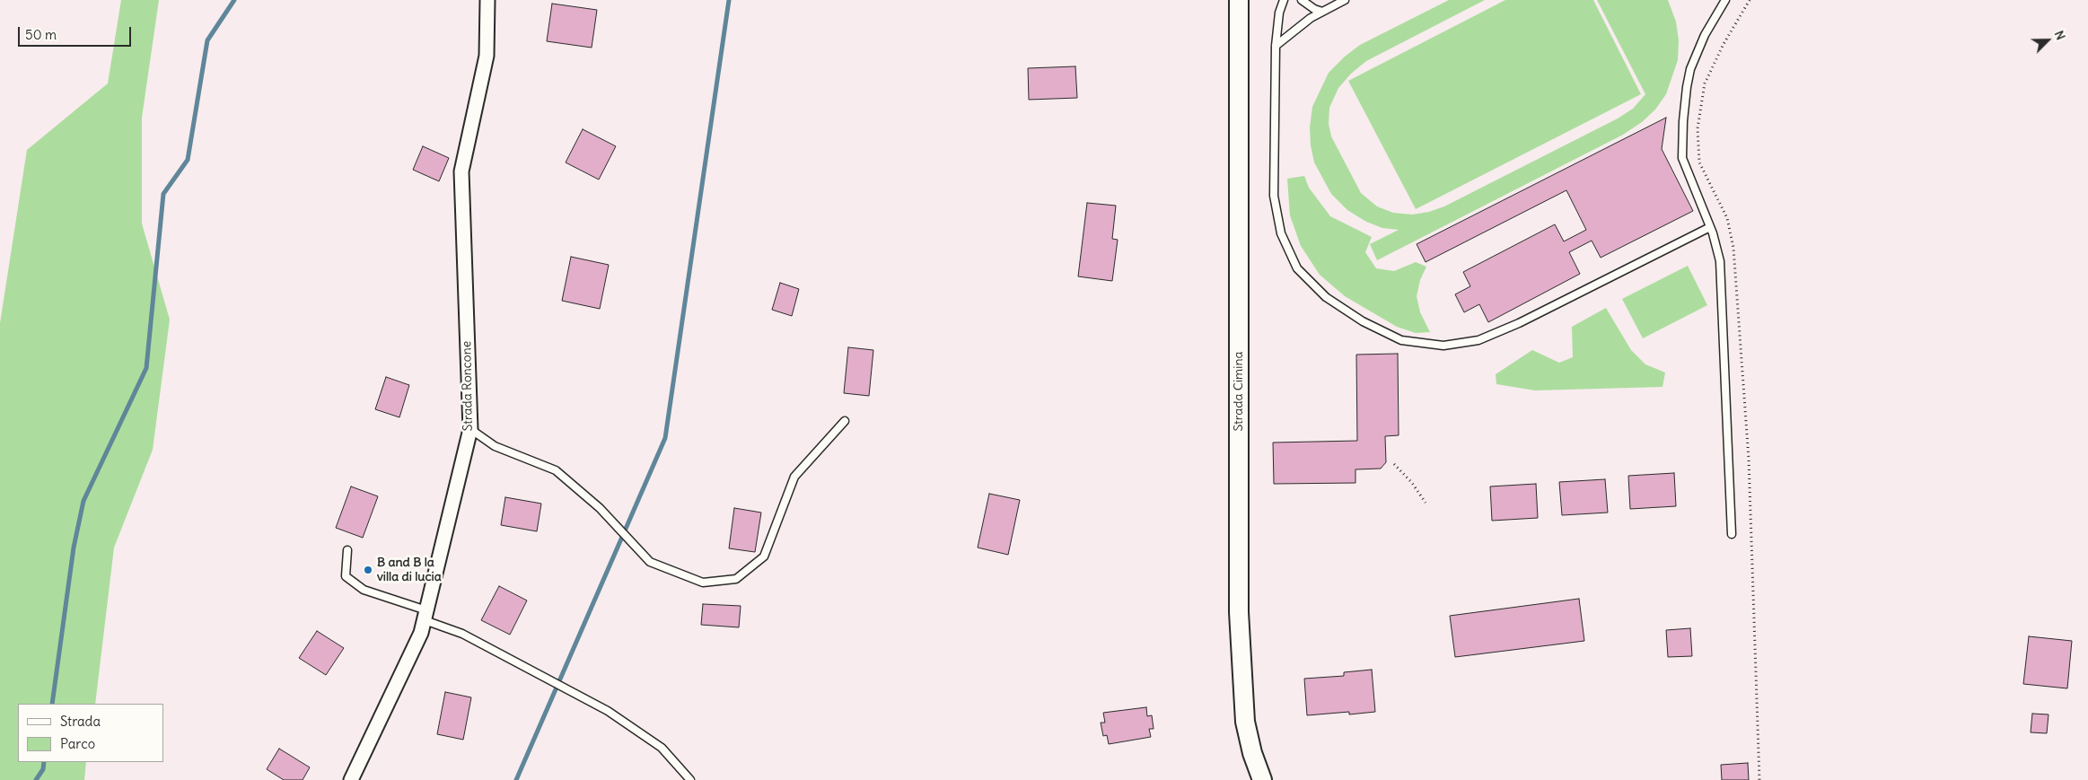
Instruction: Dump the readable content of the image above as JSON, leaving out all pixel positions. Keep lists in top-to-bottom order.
{
  "streets": {
    "main road": ["Strada Cimina"],
    "street": ["Strada Roncone"]
  },
  "places": ["B and B la villa di lucia"],
  "legend": ["Strada", "Parco"],
  "scale_bar": "50 m",
  "north": "top right"
}
